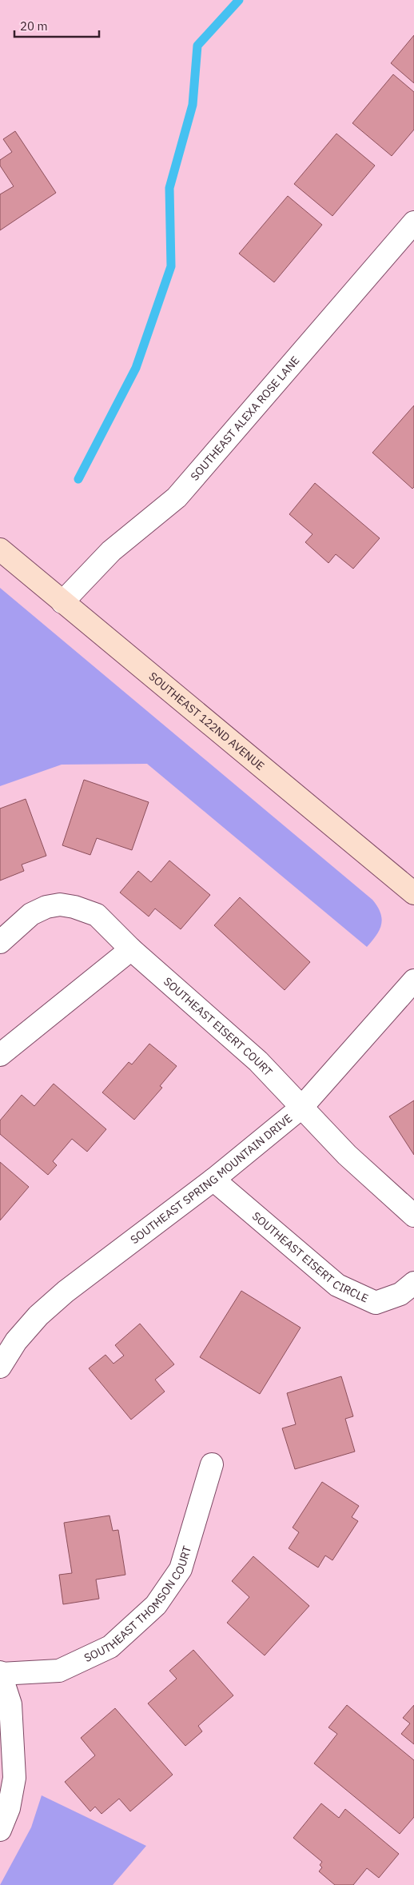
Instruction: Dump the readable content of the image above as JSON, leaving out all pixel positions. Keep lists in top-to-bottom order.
{
  "streets": {
    "main road": ["SOUTHEAST 122ND AVENUE"],
    "street": [
      "SOUTHEAST ALEXA ROSE LANE",
      "SOUTHEAST EISERT COURT",
      "SOUTHEAST SPRING MOUNTAIN DRIVE",
      "SOUTHEAST EISERT CIRCLE",
      "SOUTHEAST THOMSON COURT"
    ]
  },
  "crossings": [
    ["SOUTHEAST ALEXA ROSE LANE", "SOUTHEAST 122ND AVENUE"],
    ["SOUTHEAST EISERT COURT", "SOUTHEAST SPRING MOUNTAIN DRIVE"],
    ["SOUTHEAST SPRING MOUNTAIN DRIVE", "SOUTHEAST EISERT CIRCLE"]
  ],
  "scale_bar": "20 m"
}
